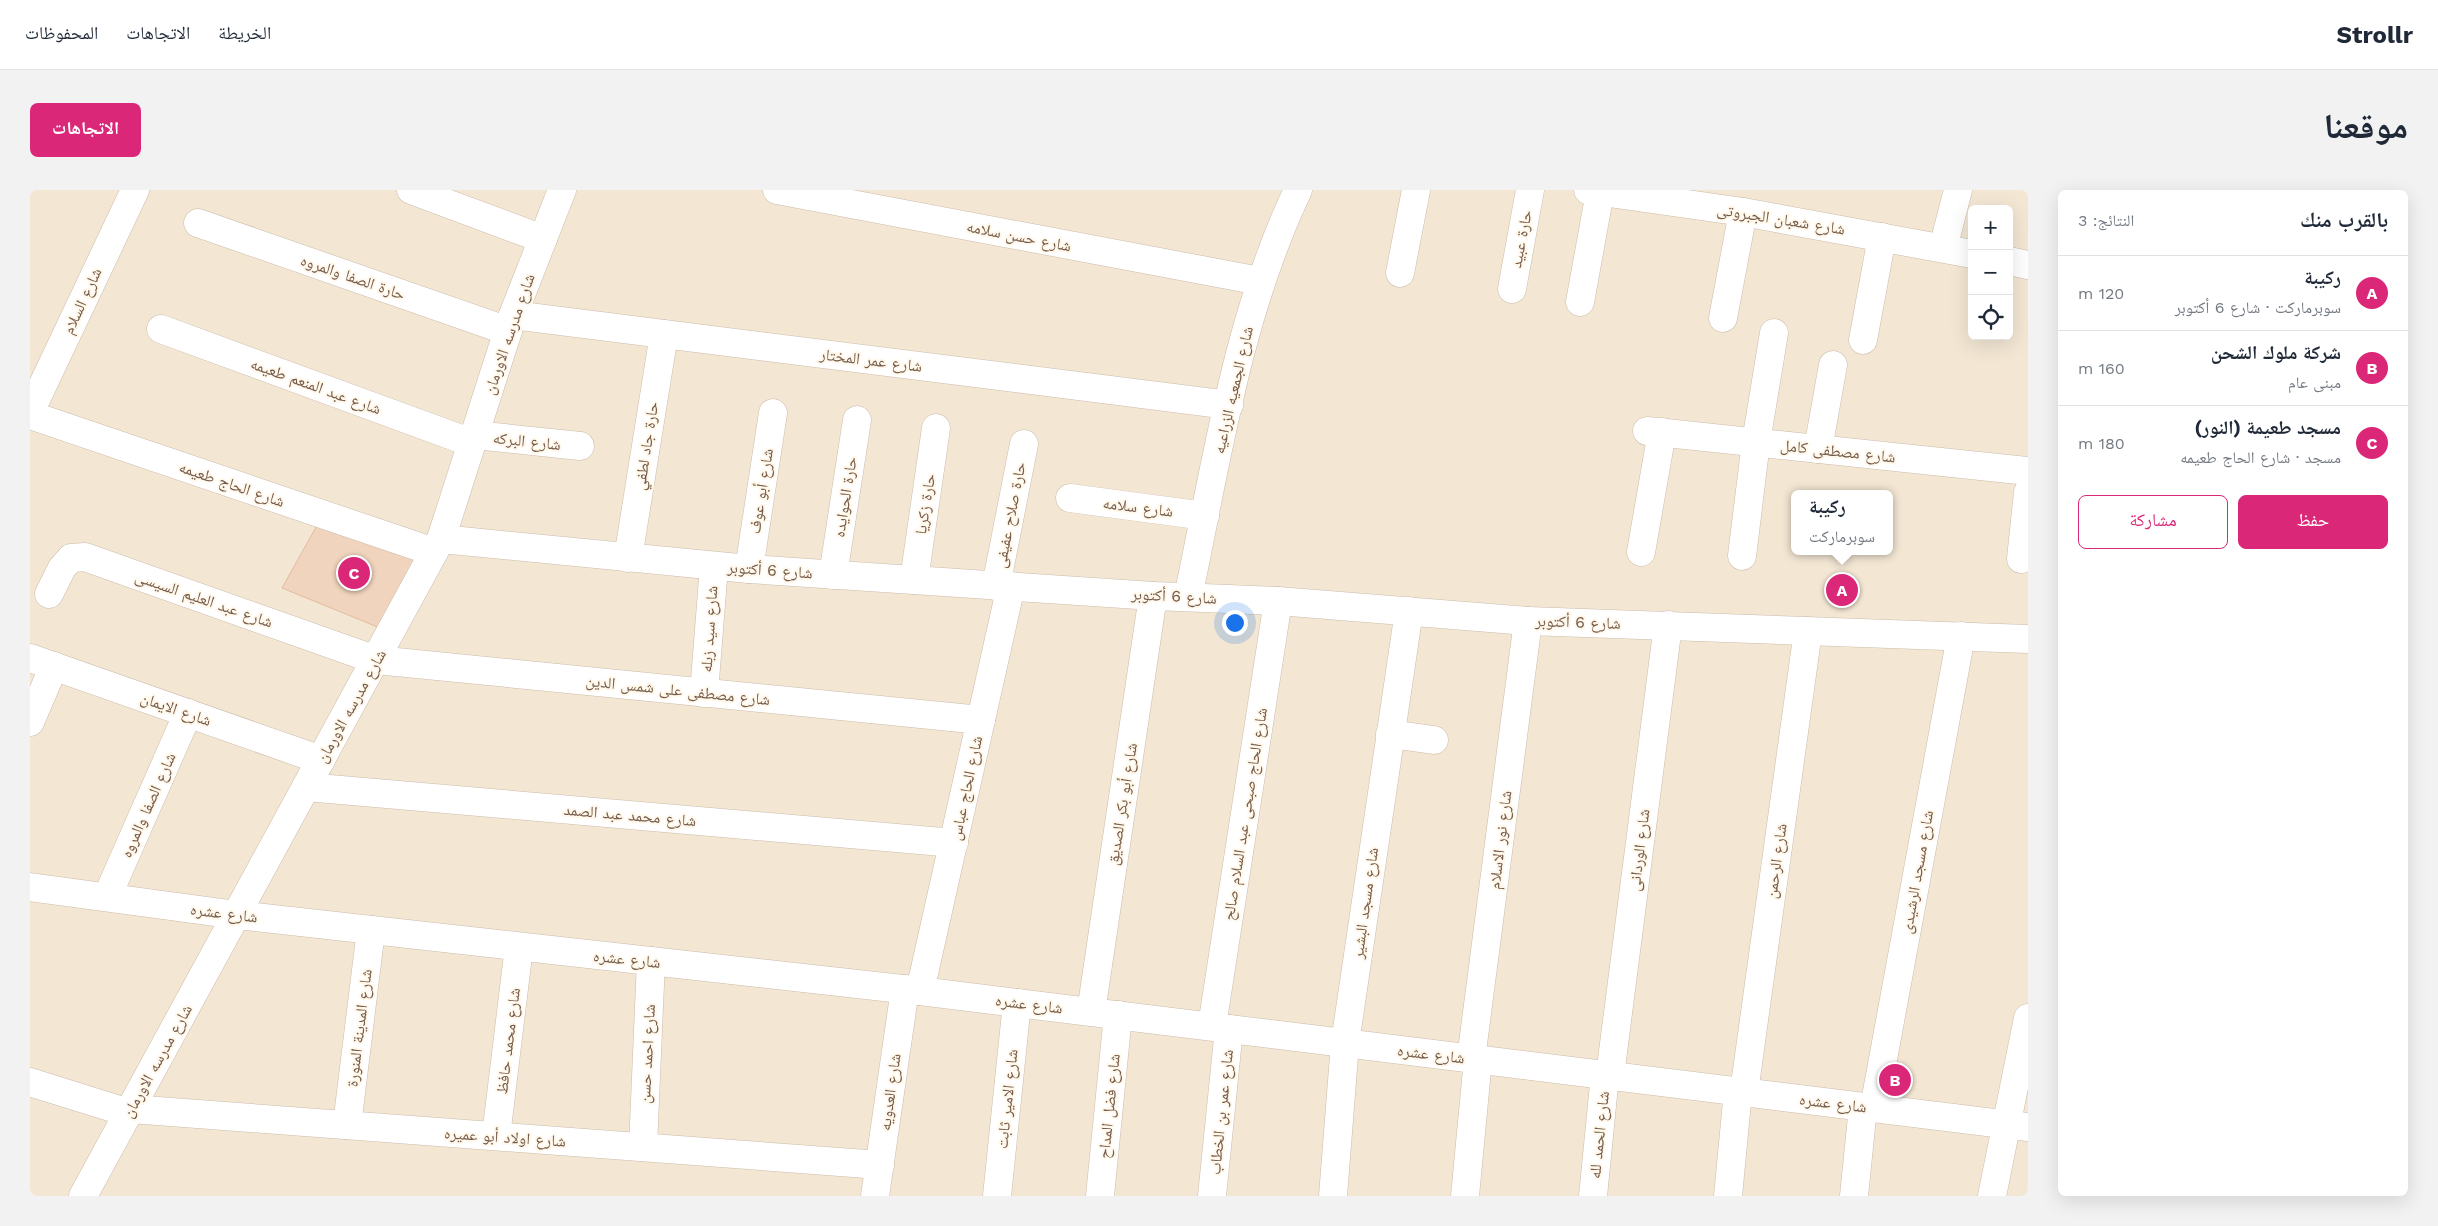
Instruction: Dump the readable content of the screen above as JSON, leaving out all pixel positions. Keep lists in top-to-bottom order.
{
  "streets": {
    "street": [
      "شارع شعبان الجبروتى",
      "شارع حسن سلامه",
      "حارة عبيد",
      "حارة الصفا والمروه",
      "شارع السلام",
      "شارع مدرسه الاورمان",
      "شارع عمر المختار",
      "شارع عبد المنعم طعيمه",
      "شارع الجمعيه الزراعيه",
      "شارع البركه",
      "حارة جاد لطفي",
      "شارع مصطفى كامل",
      "شارع الحاج طعيمه",
      "شارع أبو عوف",
      "حارة الحوايده",
      "حارة زكريا",
      "شارع سلامه",
      "حارة صلاح عفيفى",
      "شارع 6 أكتوبر",
      "شارع عبد العليم السيسى",
      "شارع سيد زبله",
      "شارع مصطفى على شمس الدين",
      "شارع الايمان",
      "شارع الحاج عباس",
      "شارع أبو بكر الصديق",
      "شارع الصفا والمروه",
      "شارع الحاج صبحى عبد السلام صالح",
      "شارع محمد عبد الصمد",
      "شارع نور الاسلام",
      "شارع الوردانى",
      "شارع الرحمن",
      "شارع مسجد الرشيدى",
      "شارع مسجد البشير",
      "شارع عشره",
      "شارع المدينة المنورة",
      "شارع محمد حافظ",
      "شارع احمد حسن",
      "شارع العدويه",
      "شارع الامير ثابت",
      "شارع فضل المداح",
      "شارع عمر بن الخطاب",
      "شارع الحمد لله",
      "شارع اولاد أبو عميره"
    ]
  },
  "crossings": [
    ["شارع حسن سلامه", "شارع الجمعيه الزراعيه"],
    ["حارة الصفا والمروه", "شارع مدرسه الاورمان"],
    ["حارة الصفا والمروه", "شارع عمر المختار"],
    ["شارع السلام", "شارع الحاج طعيمه"],
    ["شارع مدرسه الاورمان", "شارع عمر المختار"],
    ["شارع مدرسه الاورمان", "شارع عبد المنعم طعيمه"],
    ["شارع مدرسه الاورمان", "شارع البركه"],
    ["شارع مدرسه الاورمان", "شارع الحاج طعيمه"],
    ["شارع مدرسه الاورمان", "شارع 6 أكتوبر"],
    ["شارع مدرسه الاورمان", "شارع عبد العليم السيسى"],
    ["شارع مدرسه الاورمان", "شارع مصطفى على شمس الدين"],
    ["شارع مدرسه الاورمان", "شارع الايمان"],
    ["شارع مدرسه الاورمان", "شارع محمد عبد الصمد"],
    ["شارع مدرسه الاورمان", "شارع عشره"],
    ["شارع مدرسه الاورمان", "شارع اولاد أبو عميره"],
    ["شارع عمر المختار", "شارع الجمعيه الزراعيه"],
    ["شارع عمر المختار", "حارة جاد لطفي"],
    ["شارع عبد المنعم طعيمه", "شارع البركه"],
    ["شارع الجمعيه الزراعيه", "شارع سلامه"],
    ["شارع الجمعيه الزراعيه", "شارع 6 أكتوبر"],
    ["حارة جاد لطفي", "شارع 6 أكتوبر"],
    ["شارع الحاج طعيمه", "شارع 6 أكتوبر"],
    ["شارع أبو عوف", "شارع 6 أكتوبر"],
    ["حارة الحوايده", "شارع 6 أكتوبر"],
    ["حارة زكريا", "شارع 6 أكتوبر"],
    ["حارة صلاح عفيفى", "شارع 6 أكتوبر"],
    ["حارة صلاح عفيفى", "شارع الحاج عباس"],
    ["شارع 6 أكتوبر", "شارع سيد زبله"],
    ["شارع 6 أكتوبر", "شارع الحاج عباس"],
    ["شارع 6 أكتوبر", "شارع أبو بكر الصديق"],
    ["شارع 6 أكتوبر", "شارع الحاج صبحى عبد السلام صالح"],
    ["شارع 6 أكتوبر", "شارع نور الاسلام"],
    ["شارع 6 أكتوبر", "شارع الوردانى"],
    ["شارع 6 أكتوبر", "شارع الرحمن"],
    ["شارع 6 أكتوبر", "شارع مسجد الرشيدى"],
    ["شارع 6 أكتوبر", "شارع مسجد البشير"],
    ["شارع عبد العليم السيسى", "شارع مصطفى على شمس الدين"],
    ["شارع سيد زبله", "شارع مصطفى على شمس الدين"],
    ["شارع مصطفى على شمس الدين", "شارع الحاج عباس"],
    ["شارع الايمان", "شارع الصفا والمروه"],
    ["شارع الحاج عباس", "شارع محمد عبد الصمد"],
    ["شارع الحاج عباس", "شارع عشره"],
    ["شارع الحاج عباس", "شارع العدويه"],
    ["شارع أبو بكر الصديق", "شارع عشره"],
    ["شارع الصفا والمروه", "شارع عشره"],
    ["شارع الحاج صبحى عبد السلام صالح", "شارع عشره"],
    ["شارع الحاج صبحى عبد السلام صالح", "شارع عمر بن الخطاب"],
    ["شارع نور الاسلام", "شارع عشره"],
    ["شارع الوردانى", "شارع عشره"],
    ["شارع الوردانى", "شارع الحمد لله"],
    ["شارع الرحمن", "شارع عشره"],
    ["شارع مسجد الرشيدى", "شارع عشره"],
    ["شارع مسجد البشير", "شارع عشره"],
    ["شارع عشره", "شارع المدينة المنورة"],
    ["شارع عشره", "شارع محمد حافظ"],
    ["شارع عشره", "شارع احمد حسن"],
    ["شارع عشره", "شارع العدويه"],
    ["شارع عشره", "شارع الامير ثابت"],
    ["شارع عشره", "شارع فضل المداح"],
    ["شارع عشره", "شارع عمر بن الخطاب"],
    ["شارع عشره", "شارع الحمد لله"],
    ["شارع المدينة المنورة", "شارع اولاد أبو عميره"],
    ["شارع محمد حافظ", "شارع اولاد أبو عميره"],
    ["شارع احمد حسن", "شارع اولاد أبو عميره"],
    ["شارع العدويه", "شارع اولاد أبو عميره"]
  ],
  "page": {
    "header": "Strollr",
    "nav": ["الخريطة", "الاتجاهات", "المحفوظات"],
    "title": "موقعنا",
    "buttons": [
      "الاتجاهات",
      ["حفظ", "مشاركة"]
    ],
    "heading": ["بالقرب منك", "النتائج: 3"],
    "map_buttons": ["+", "−"],
    "list": [
      {
        "mark": "A",
        "name": "ركيبة",
        "note": "سوبرماركت · شارع 6 أكتوبر",
        "value": "120 m"
      },
      {
        "mark": "B",
        "name": "شركة ملوك الشحن",
        "note": "مبنى عام",
        "value": "160 m"
      },
      {
        "mark": "C",
        "name": "مسجد طعيمة (النور)",
        "note": "مسجد · شارع الحاج طعيمه",
        "value": "180 m"
      }
    ],
    "popup": ["ركيبة", "سوبرماركت"],
    "pins": ["C", "A", "B"]
  }
}
